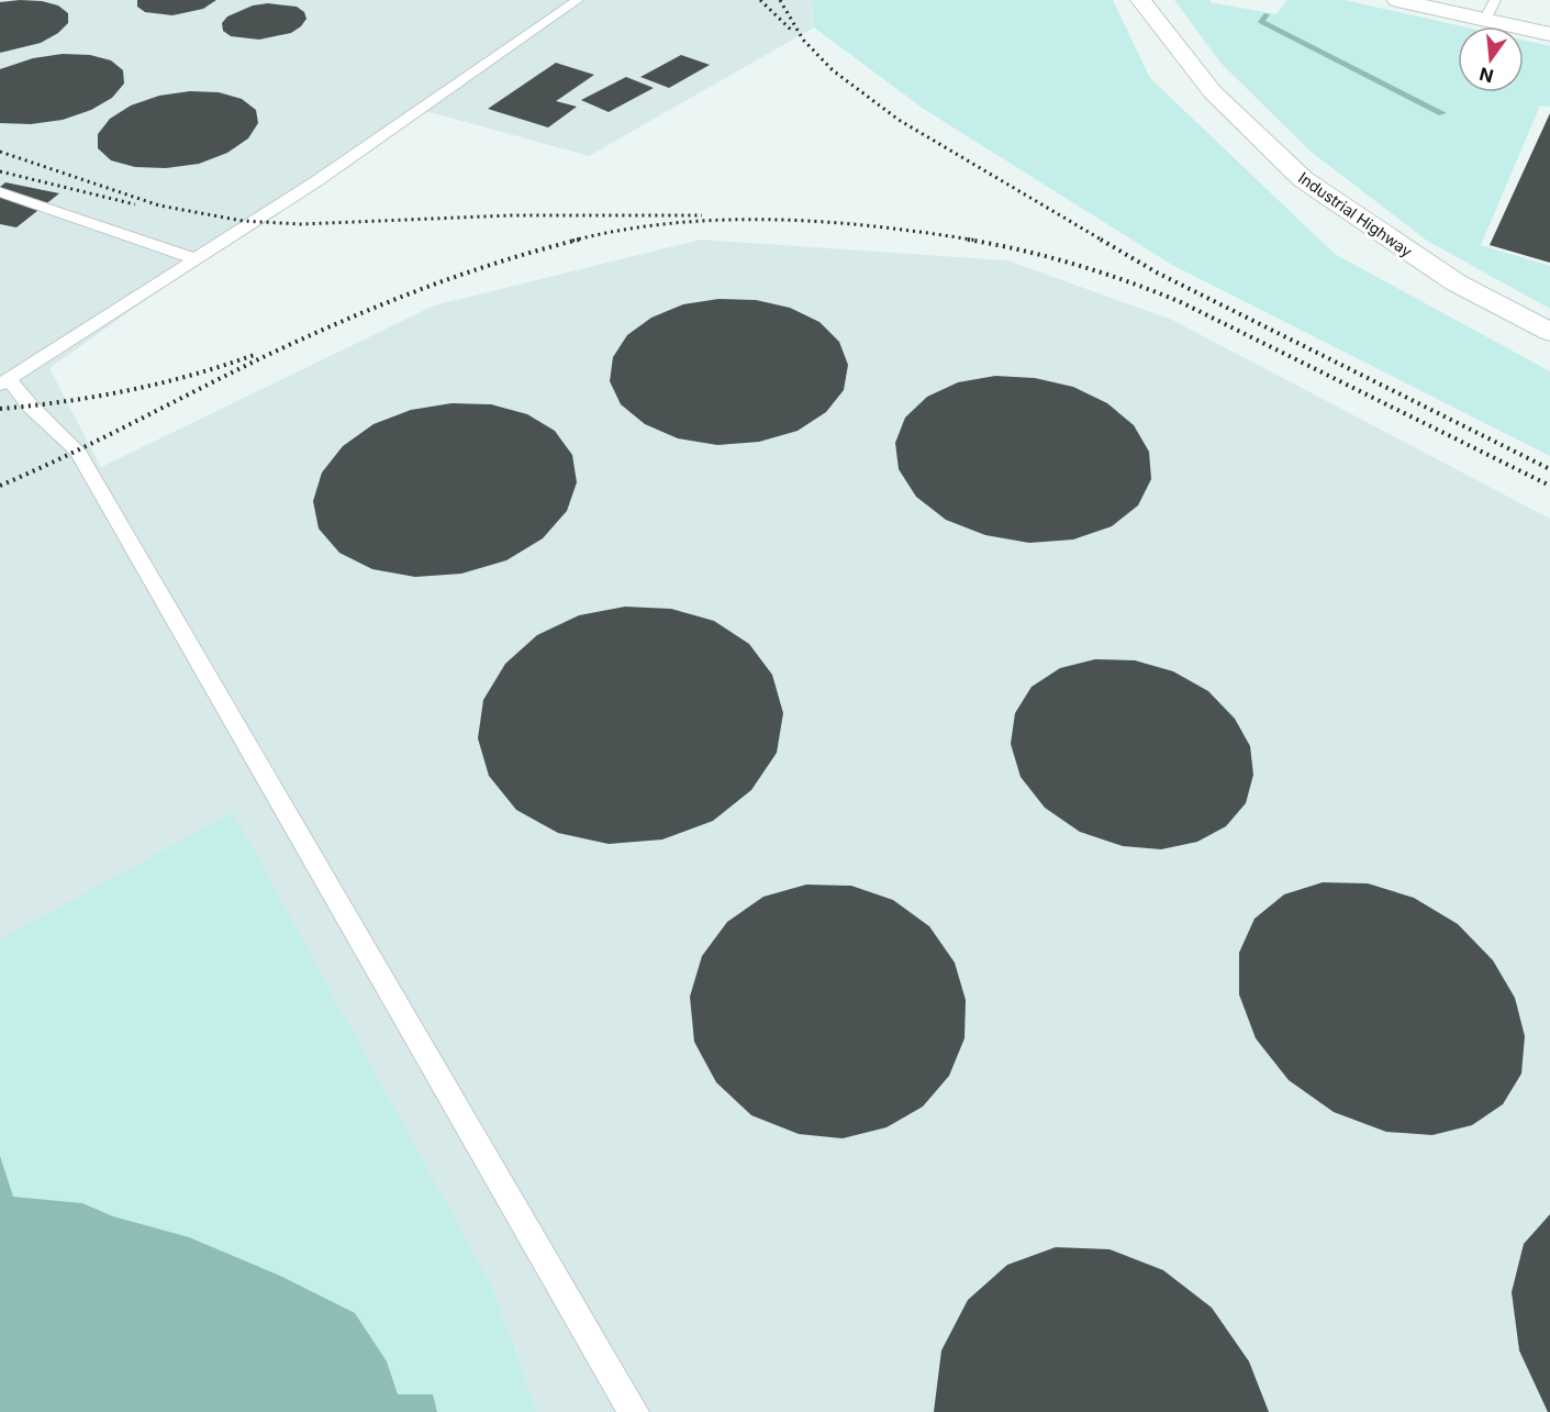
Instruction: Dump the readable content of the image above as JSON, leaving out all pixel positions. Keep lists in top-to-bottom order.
{
  "streets": {
    "main road": ["Industrial Highway"]
  },
  "north": "bottom"
}
